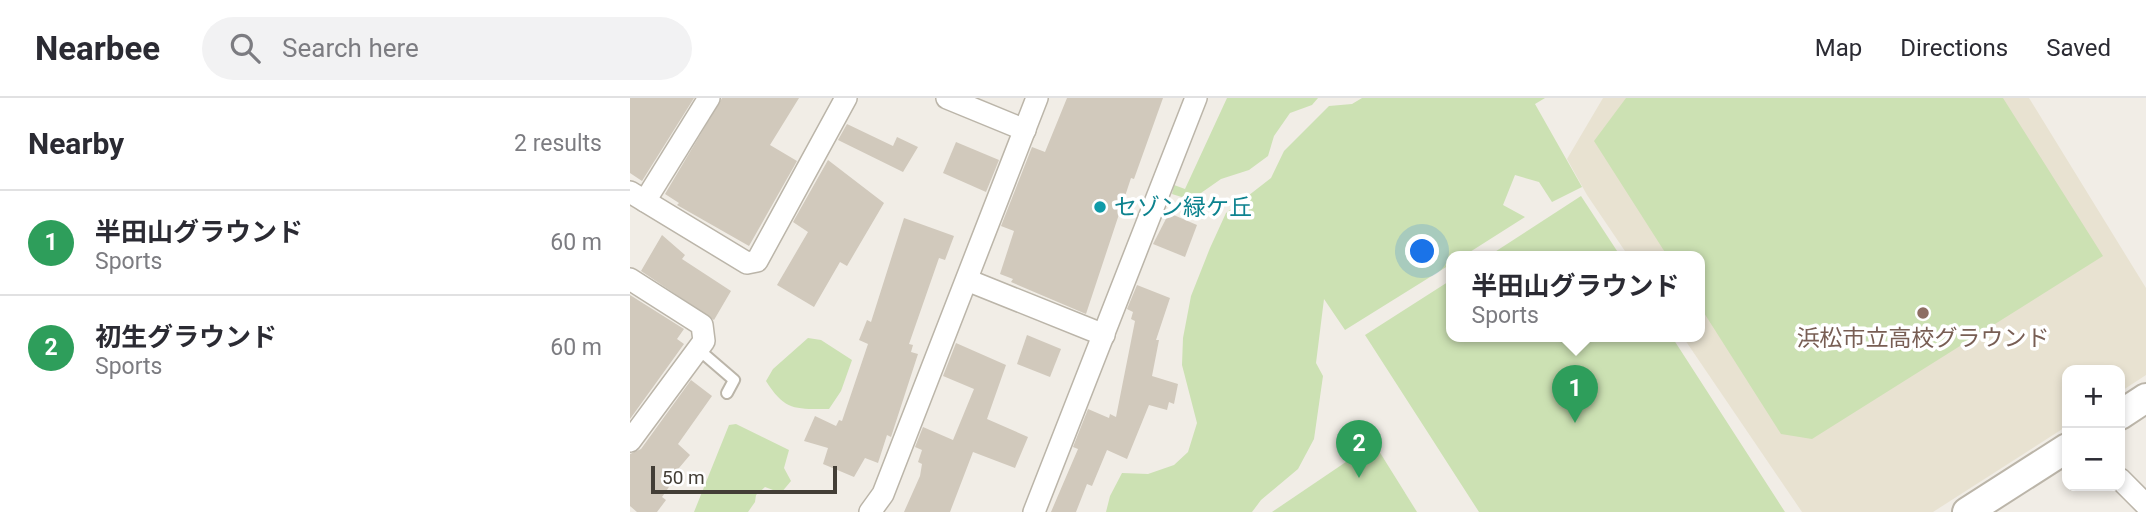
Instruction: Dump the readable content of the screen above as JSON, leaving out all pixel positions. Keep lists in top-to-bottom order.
{
  "places": ["セゾン緑ケ丘", "浜松市立高校グラウンド"],
  "scale_bar": "50 m",
  "page": {
    "header": "Nearbee",
    "search": "Search here",
    "nav": ["Map", "Directions", "Saved"],
    "heading": ["Nearby", "2 results"],
    "list": [
      {
        "mark": "1",
        "name": "半田山グラウンド",
        "note": "Sports",
        "value": "60 m"
      },
      {
        "mark": "2",
        "name": "初生グラウンド",
        "note": "Sports",
        "value": "60 m"
      }
    ],
    "popup": ["半田山グラウンド", "Sports"],
    "map_buttons": ["+", "−"],
    "pins": ["1", "2"],
    "scale": "50 m"
  }
}
